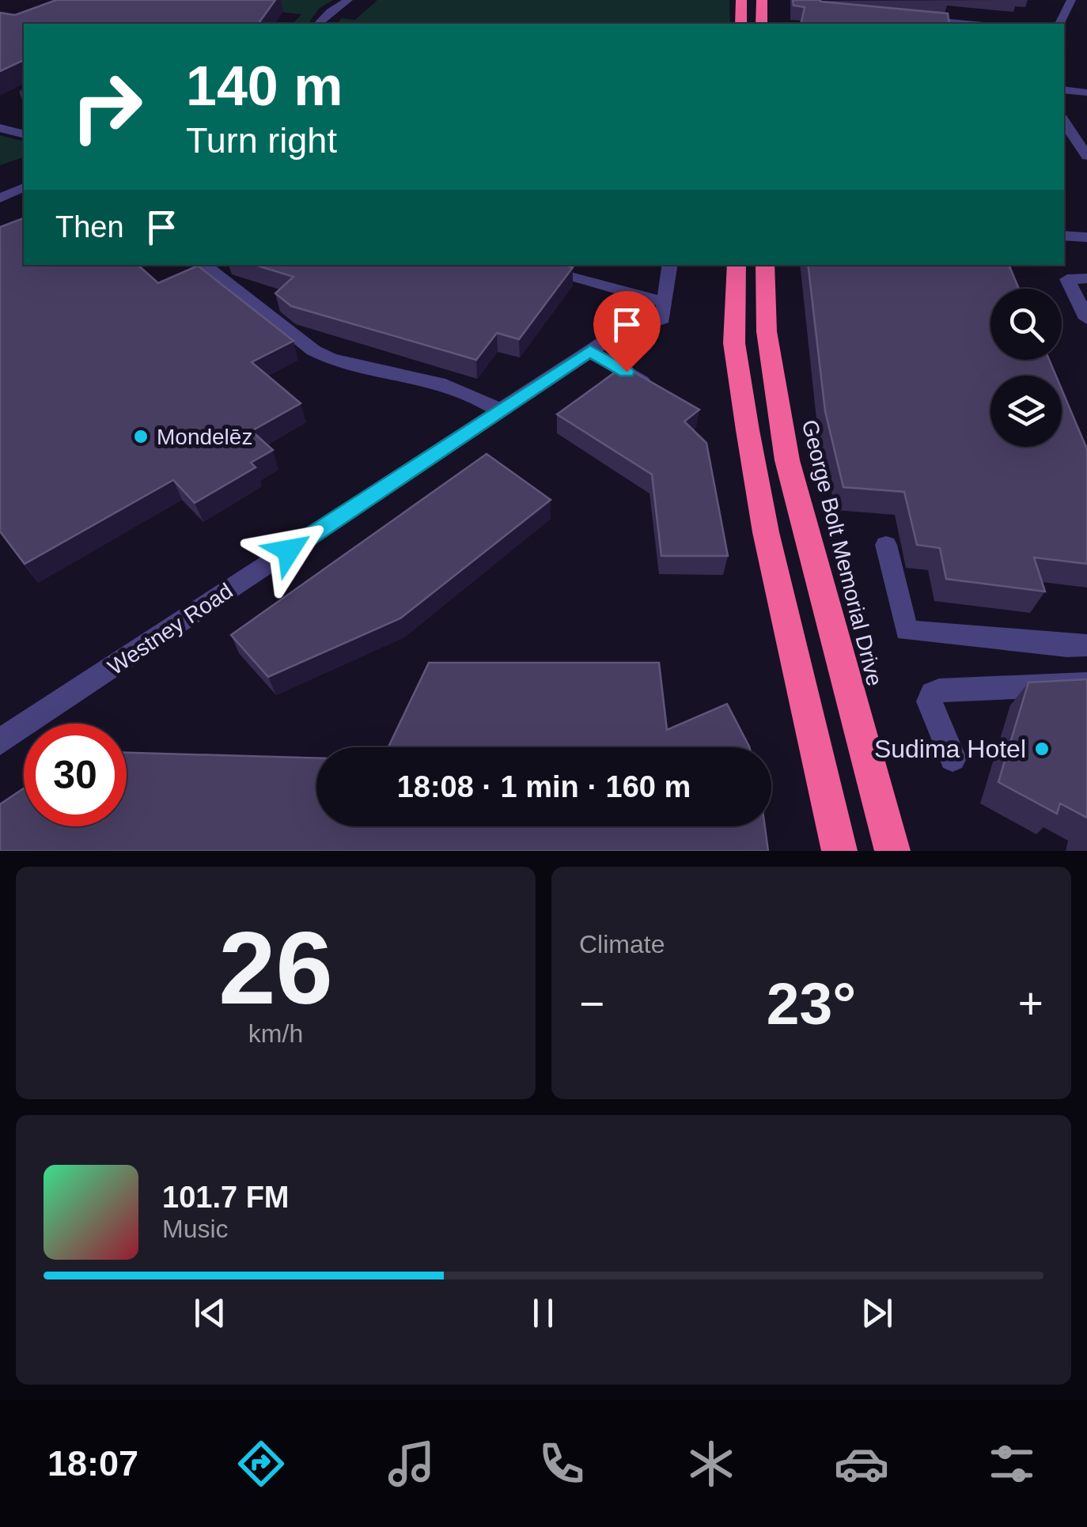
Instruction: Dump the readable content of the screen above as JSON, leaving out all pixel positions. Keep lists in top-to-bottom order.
{
  "streets": {
    "highway": ["George Bolt Memorial Drive"],
    "street": ["Westney Road"]
  },
  "places": ["Mondelēz", "Sudima Hotel"],
  "page": {
    "turn": ["140 m", "Turn right"],
    "then": "Then",
    "limit": "30",
    "trip": "18:08 · 1 min · 160 m",
    "tile": [
      ["26", "km/h"],
      "Climate"
    ],
    "heat": ["−", "23°", "+"],
    "song": ["101.7 FM", "Music"],
    "tabs": "18:07"
  }
}
